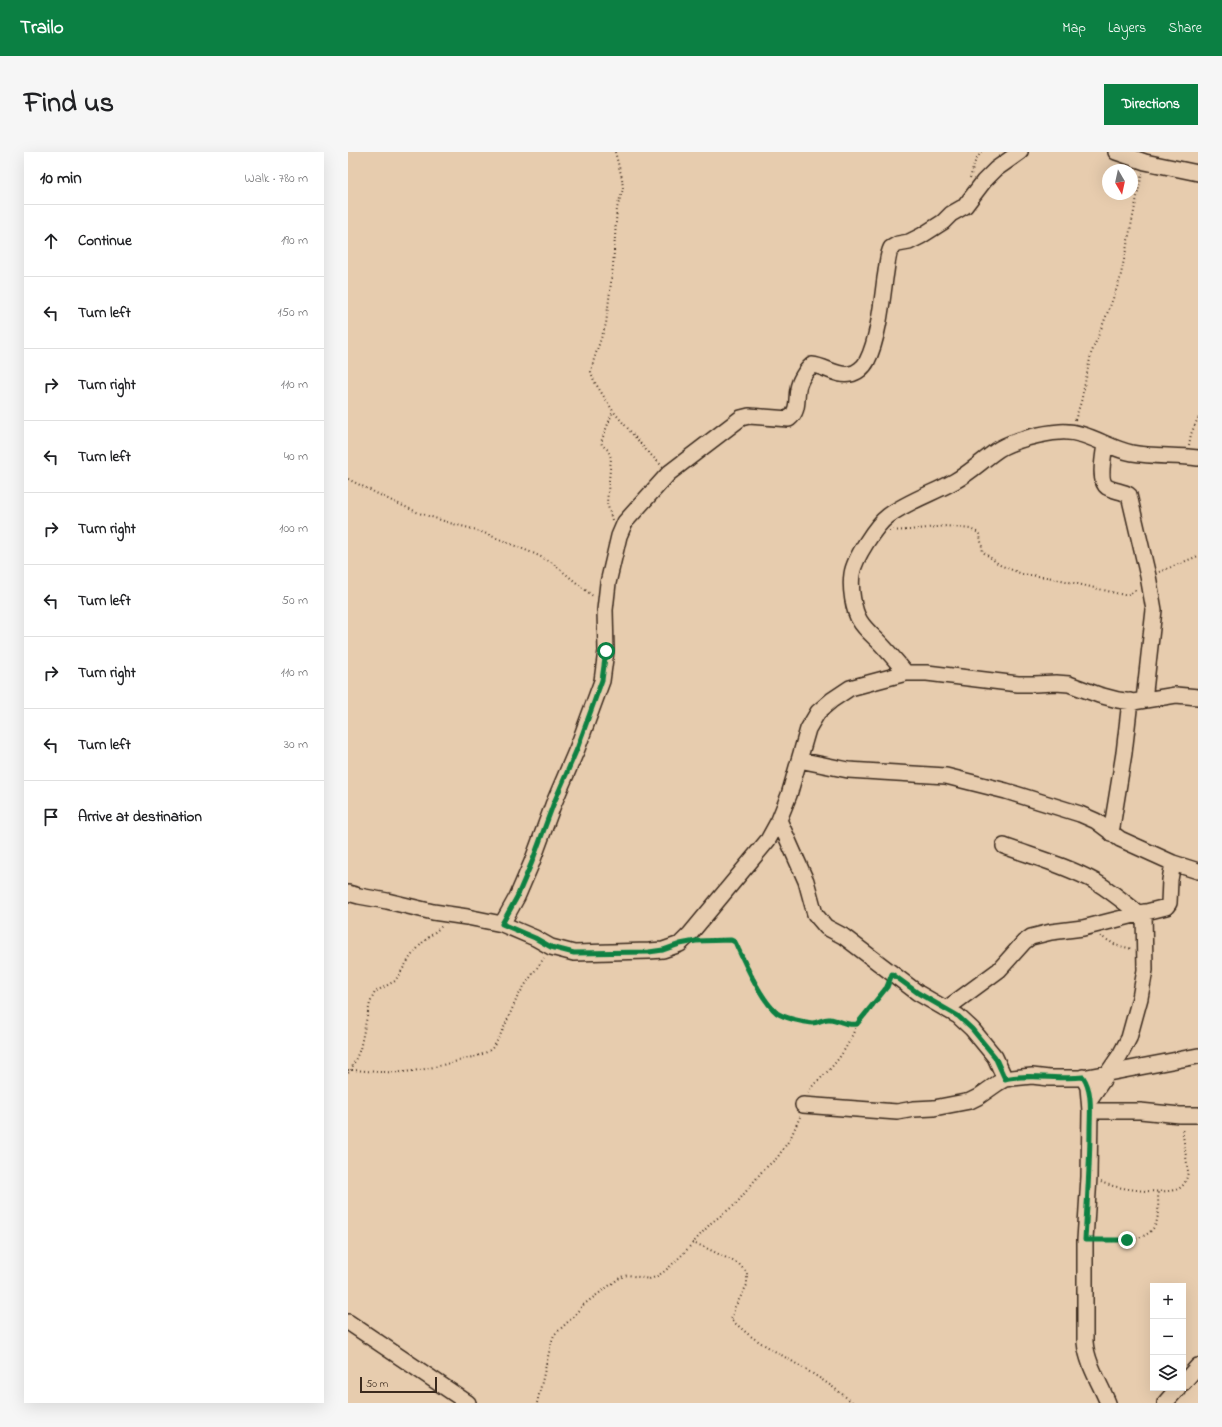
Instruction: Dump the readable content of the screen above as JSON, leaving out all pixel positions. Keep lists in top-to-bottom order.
{
  "scale_bar": "50 m",
  "north": "bottom",
  "page": {
    "header": "Trailo",
    "nav": ["Map", "Layers", "Share"],
    "title": "Find us",
    "buttons": "Directions",
    "heading": ["10 min", "Walk · 780 m"],
    "list": [
      ["Continue", "190 m"],
      ["Turn left", "150 m"],
      ["Turn right", "110 m"],
      ["Turn left", "40 m"],
      ["Turn right", "100 m"],
      ["Turn left", "50 m"],
      ["Turn right", "110 m"],
      ["Turn left", "30 m"],
      "Arrive at destination"
    ],
    "map_buttons": ["+", "−"],
    "scale": "50 m"
  }
}
